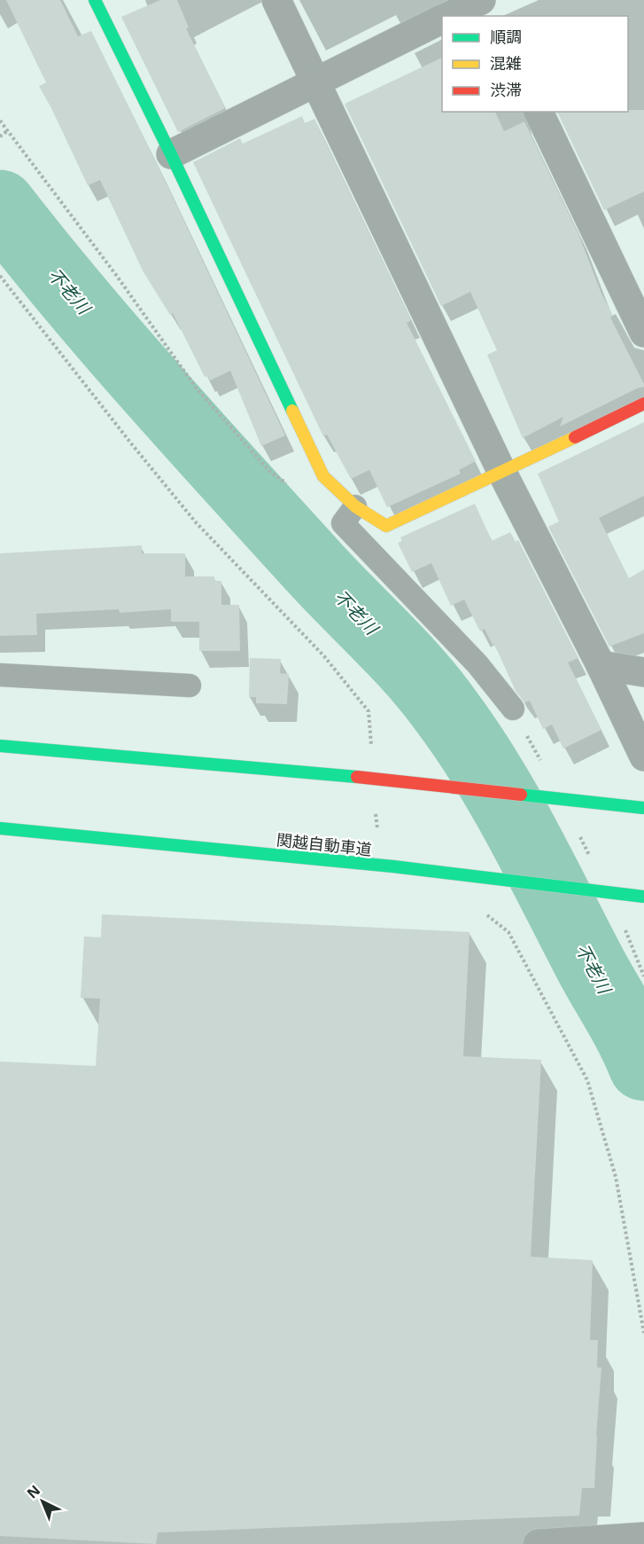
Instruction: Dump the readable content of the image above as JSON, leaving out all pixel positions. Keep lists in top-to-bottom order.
{
  "streets": {
    "main road": ["関越自動車道"]
  },
  "water": ["不老川"],
  "legend": ["順調", "混雑", "渋滞"],
  "north": "top left"
}
